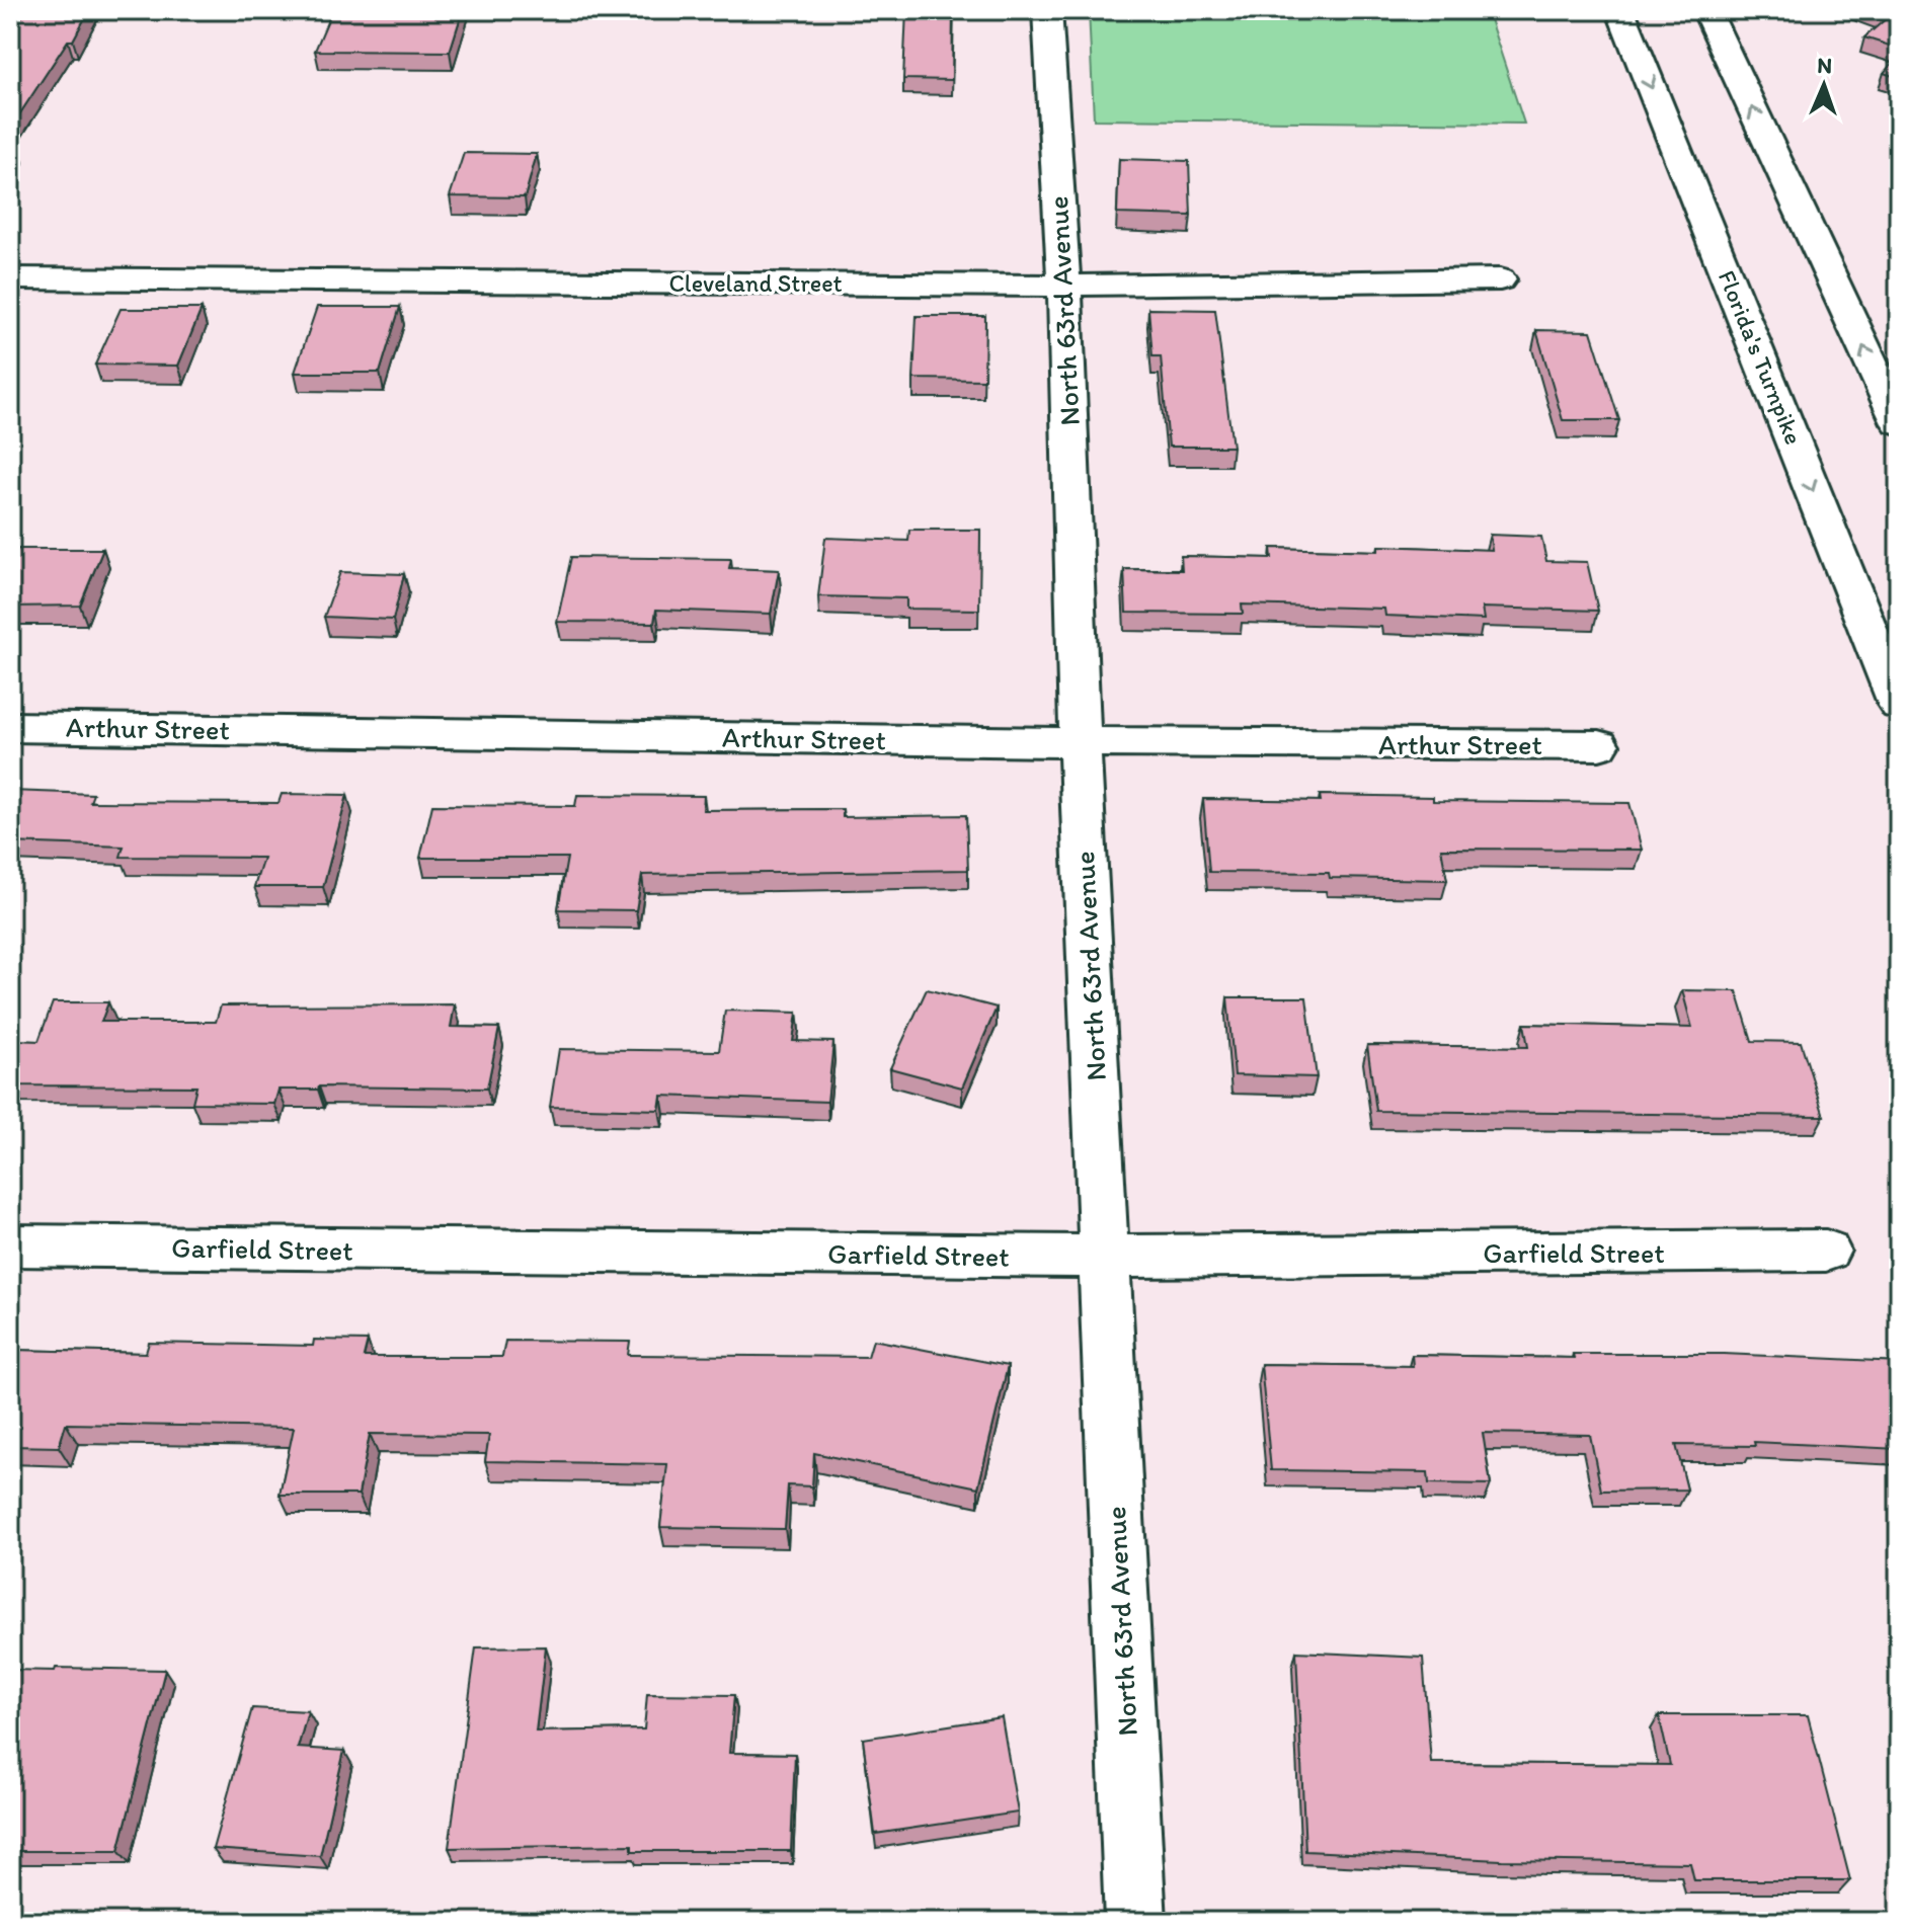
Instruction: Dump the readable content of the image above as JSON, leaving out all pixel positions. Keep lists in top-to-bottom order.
{
  "streets": {
    "main road": [
      "Cleveland Street",
      "North 63rd Avenue",
      "Florida's Turnpike",
      "Arthur Street",
      "Garfield Street"
    ]
  },
  "crossings": [
    ["Cleveland Street", "North 63rd Avenue"],
    ["North 63rd Avenue", "Arthur Street"],
    ["North 63rd Avenue", "Garfield Street"]
  ],
  "north": "top"
}
